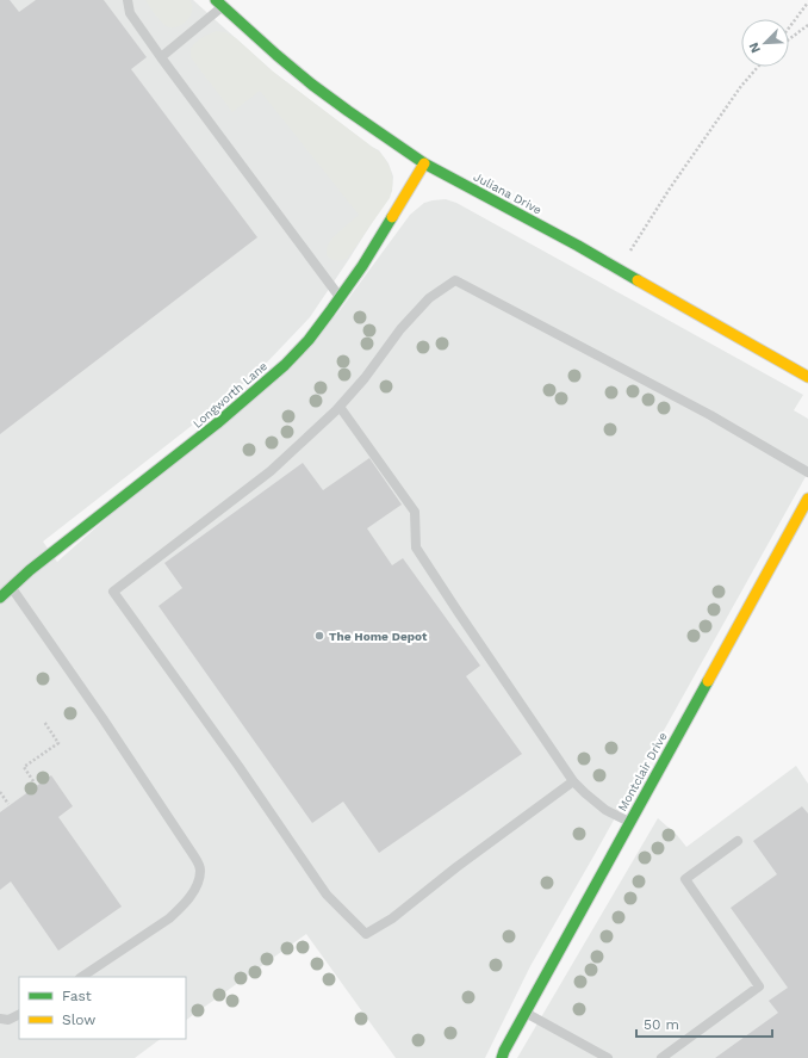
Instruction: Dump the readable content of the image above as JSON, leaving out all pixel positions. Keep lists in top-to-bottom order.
{
  "streets": {
    "street": ["Juliana Drive", "Longworth Lane", "Montclair Drive"]
  },
  "crossings": [
    ["Juliana Drive", "Longworth Lane"]
  ],
  "places": ["The Home Depot"],
  "legend": ["Fast", "Slow"],
  "scale_bar": "50 m",
  "north": "bottom left"
}
